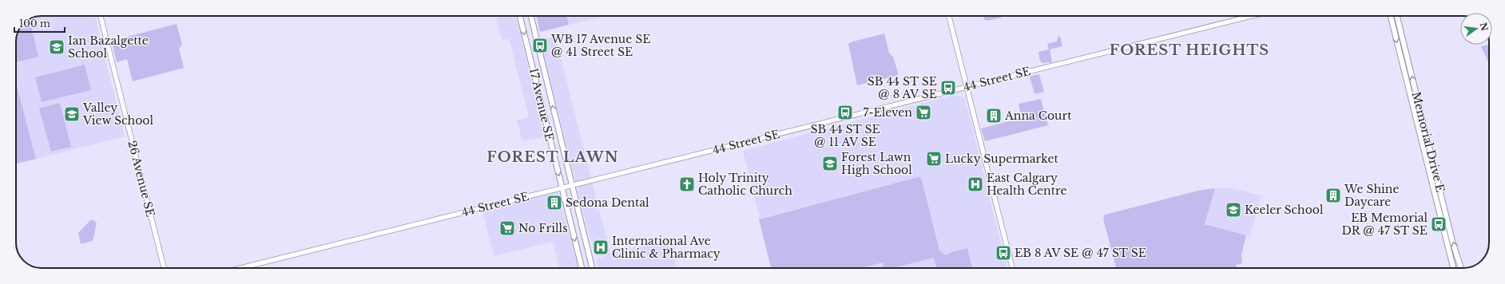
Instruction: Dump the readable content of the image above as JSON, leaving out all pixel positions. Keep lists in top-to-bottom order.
{
  "streets": {
    "main road": ["17 Avenue SE", "Memorial Drive E"],
    "street": ["44 Street SE", "26 Avenue SE"]
  },
  "crossings": [
    ["44 Street SE", "17 Avenue SE"]
  ],
  "districts": ["FOREST HEIGHTS", "FOREST LAWN"],
  "places": {
    "bus stop": [
      "WB 17 Avenue SE @ 41 Street SE",
      "SB 44 ST SE @ 8 AV SE",
      "SB 44 ST SE @ 11 AV SE",
      "EB Memorial DR @ 47 ST SE",
      "EB 8 AV SE @ 47 ST SE"
    ],
    "school or university": [
      "Ian Bazalgette School",
      "Valley View School",
      "Forest Lawn High School",
      "Keeler School"
    ],
    "supermarket": ["7-Eleven", "Lucky Supermarket", "No Frills"],
    "building": ["Anna Court", "We Shine Daycare", "Sedona Dental"],
    "church": ["Holy Trinity Catholic Church"],
    "hospital": ["East Calgary Health Centre", "International Ave Clinic & Pharmacy"]
  },
  "scale_bar": "100 m",
  "north": "right"
}
